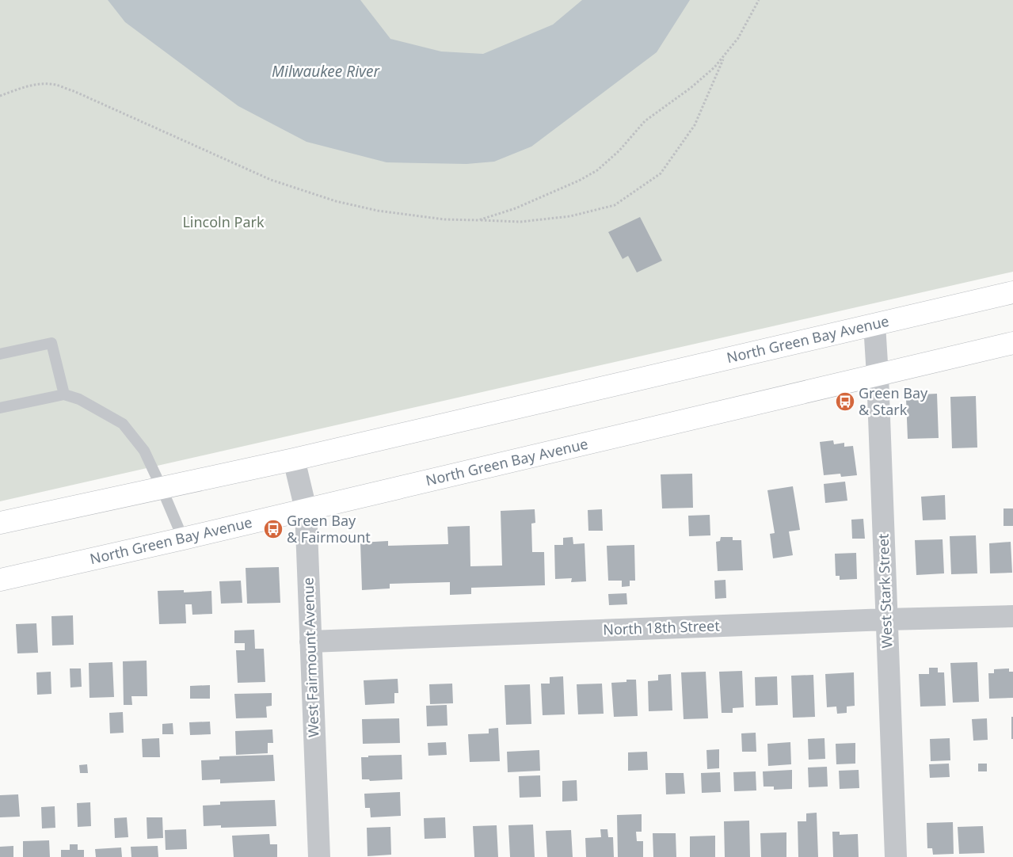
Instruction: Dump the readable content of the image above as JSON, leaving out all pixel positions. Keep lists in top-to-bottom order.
{
  "streets": {
    "main road": ["North Green Bay Avenue"],
    "street": ["West Stark Street", "North 18th Street", "West Fairmount Avenue"]
  },
  "crossings": [
    ["North Green Bay Avenue", "West Stark Street"],
    ["North Green Bay Avenue", "West Fairmount Avenue"],
    ["West Stark Street", "North 18th Street"],
    ["North 18th Street", "West Fairmount Avenue"]
  ],
  "water": ["Milwaukee River"],
  "parks": ["Lincoln Park"],
  "places": {
    "bus stop": ["Green Bay & Stark", "Green Bay & Fairmount"]
  }
}
